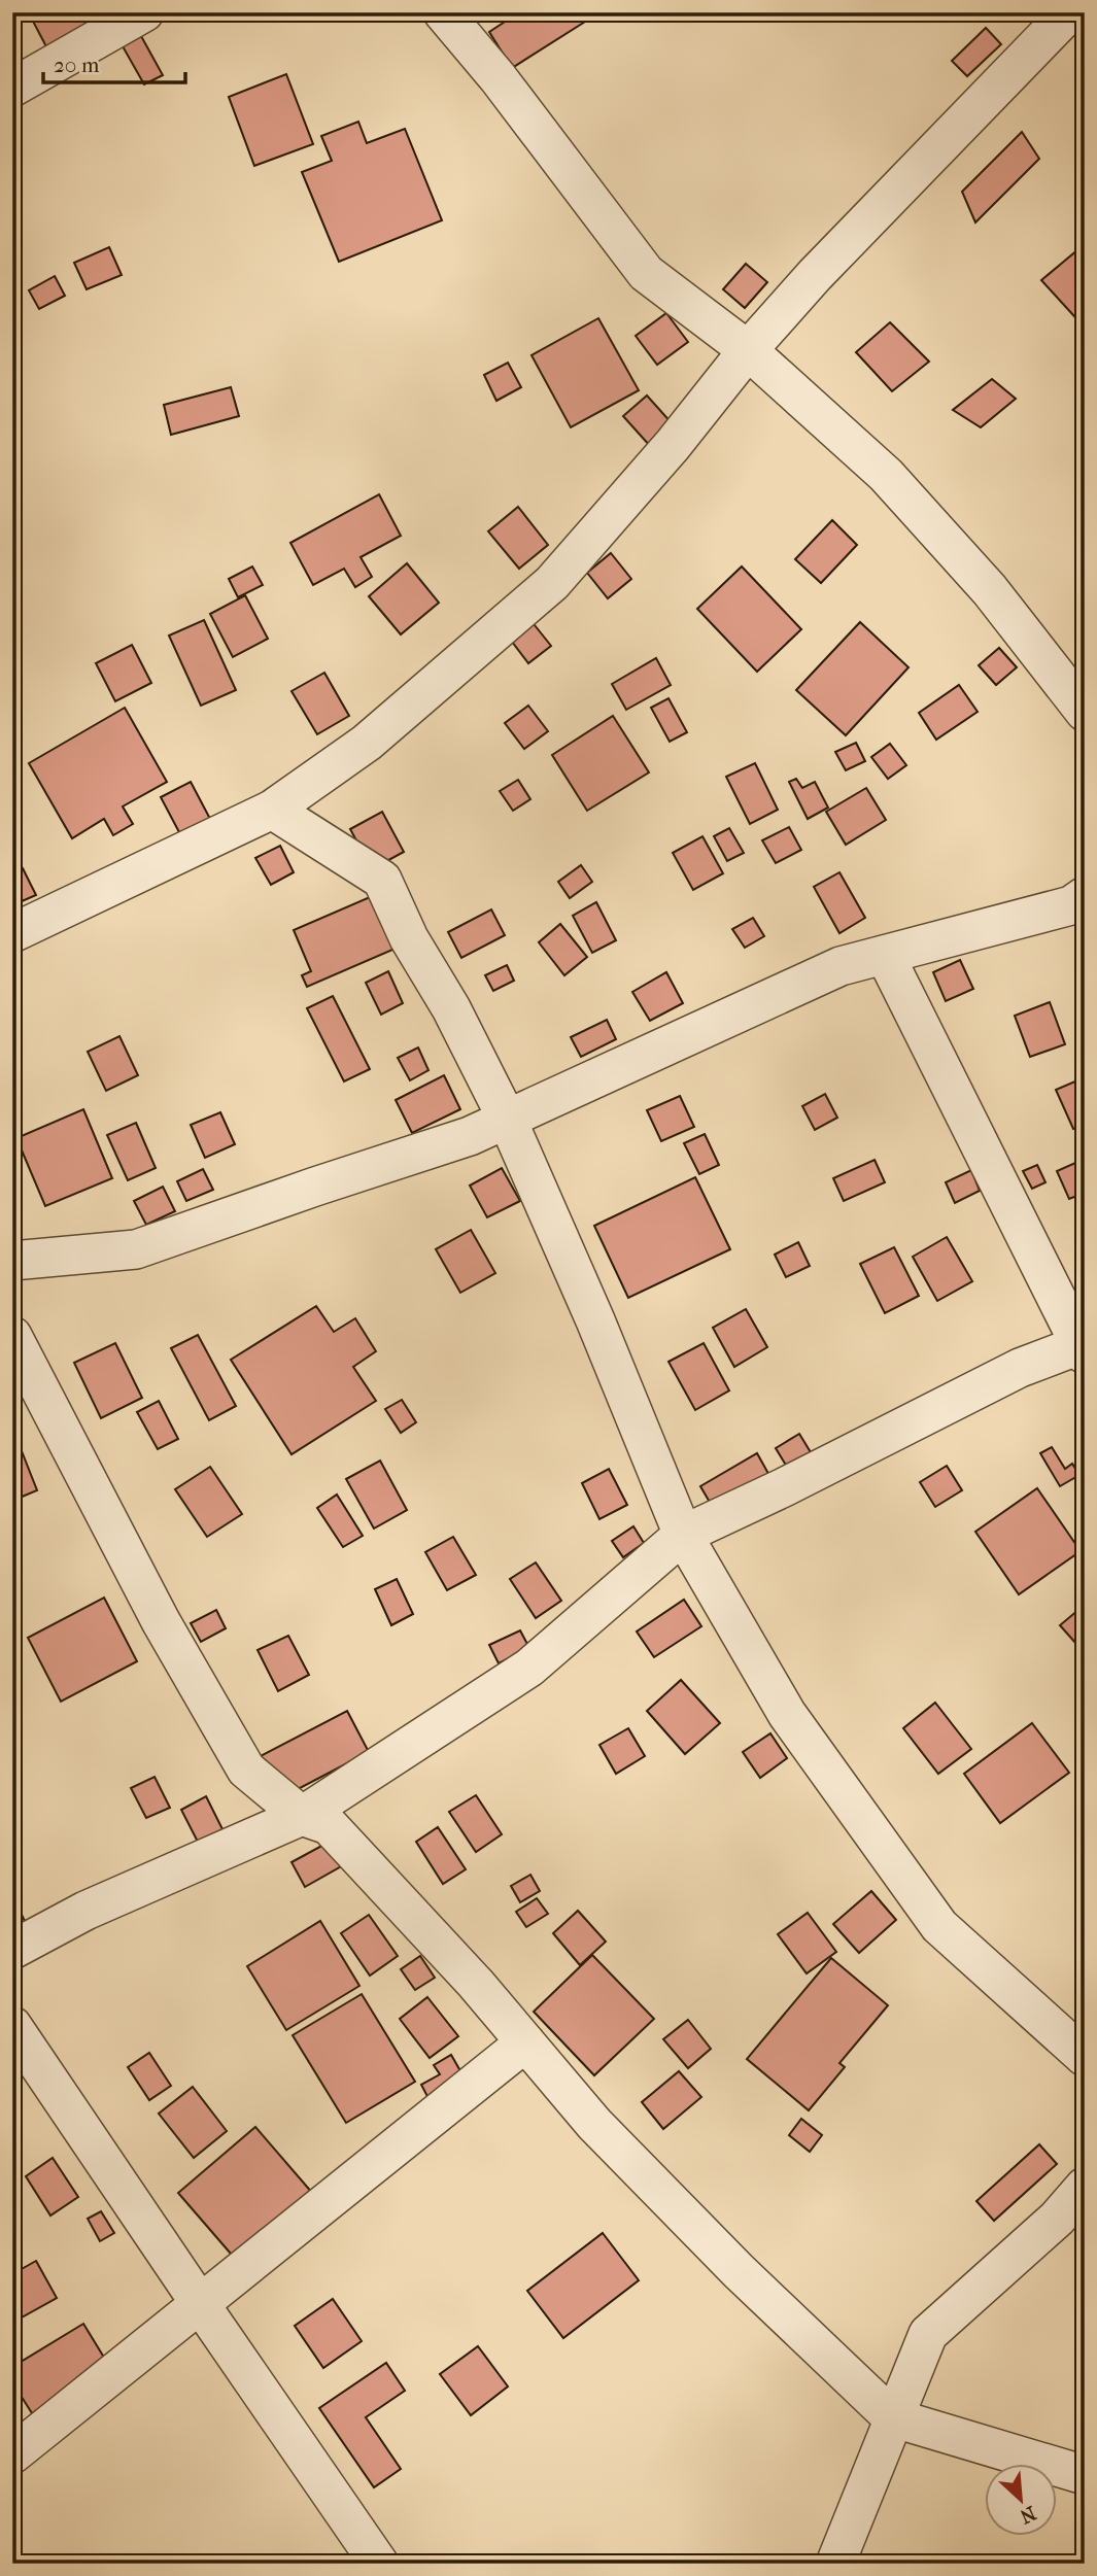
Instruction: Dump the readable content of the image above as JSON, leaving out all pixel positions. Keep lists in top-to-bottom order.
{
  "scale_bar": "20 m",
  "north": "bottom right"
}
